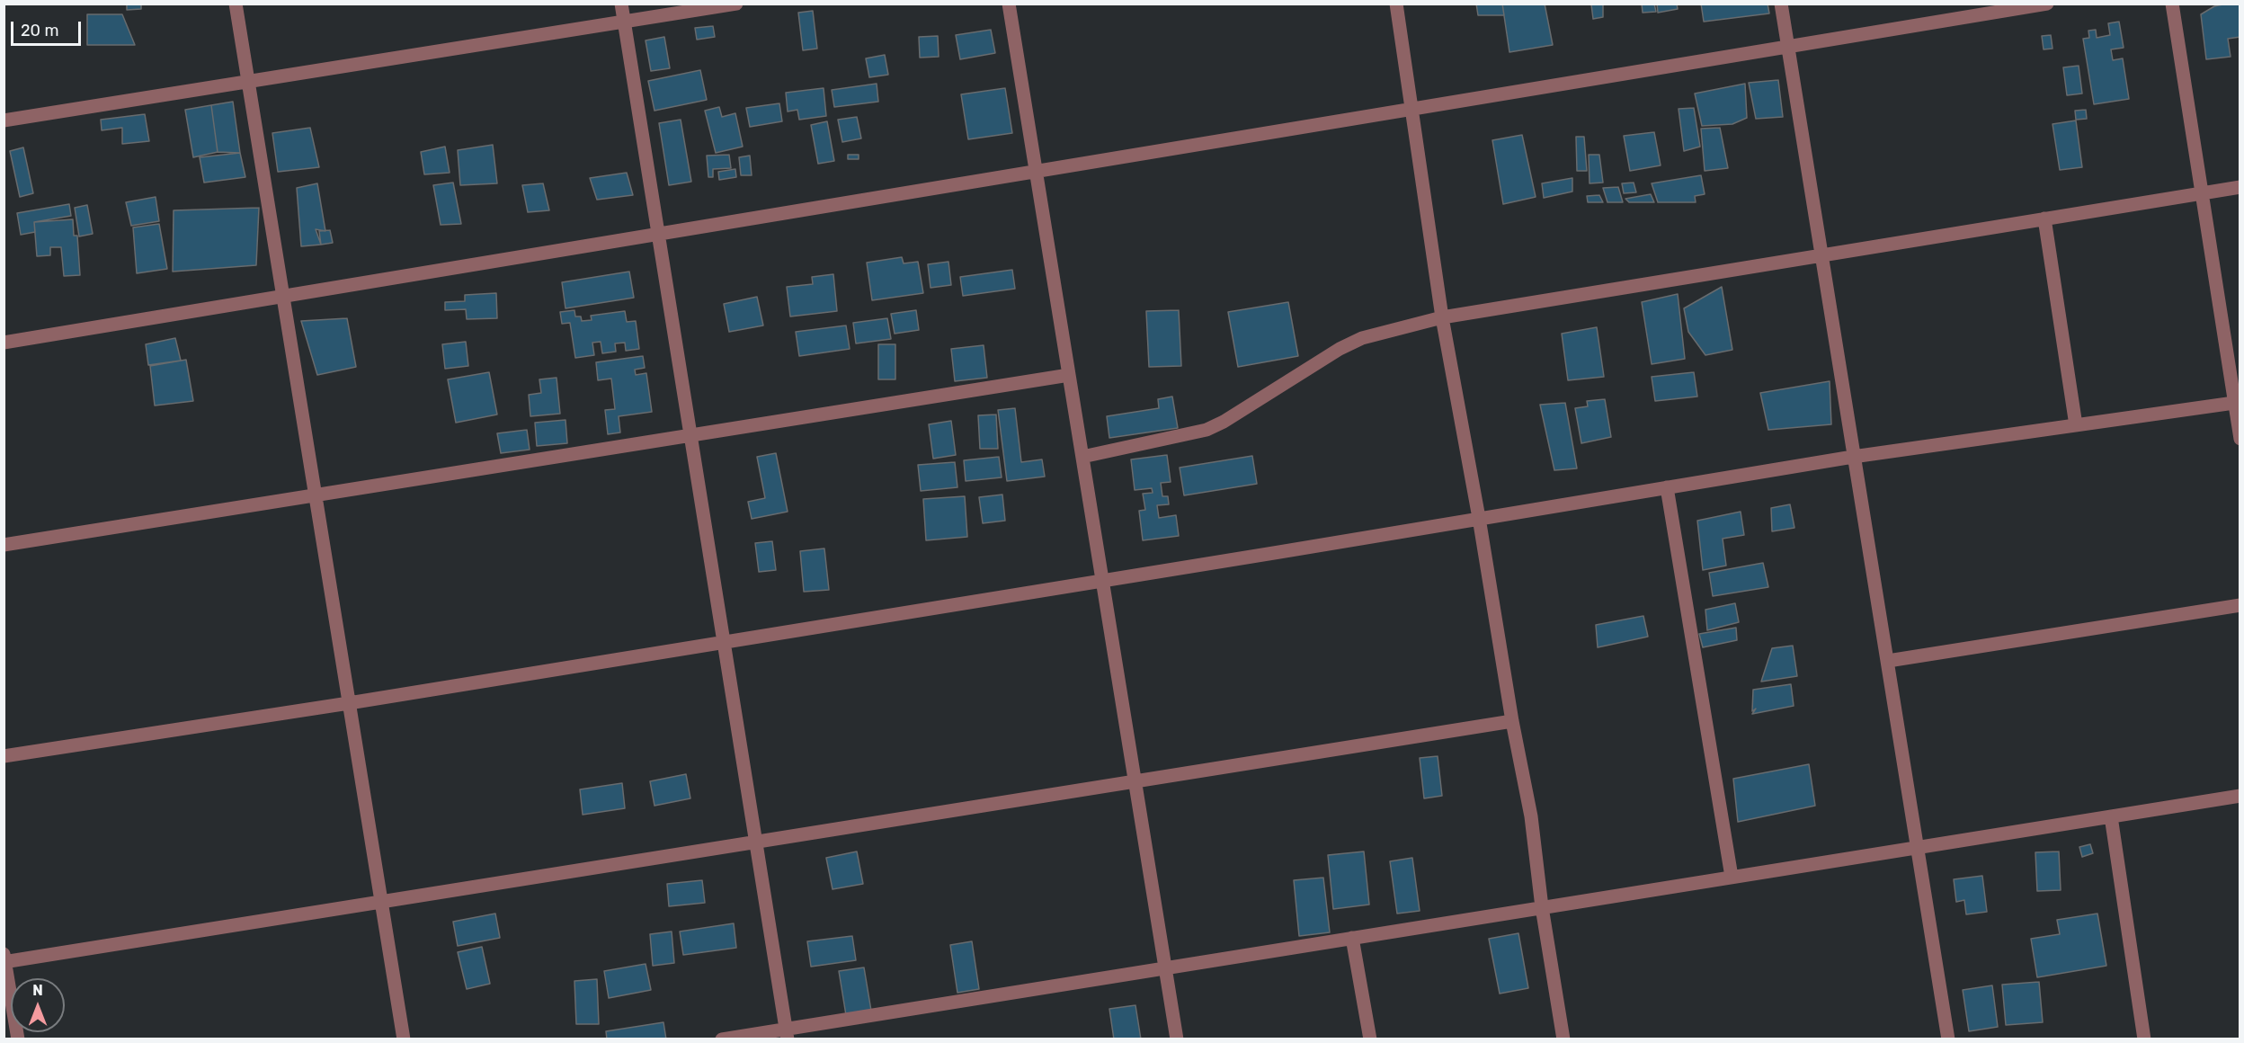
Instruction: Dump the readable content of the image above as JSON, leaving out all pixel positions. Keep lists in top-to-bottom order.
{
  "scale_bar": "20 m",
  "north": "top"
}
